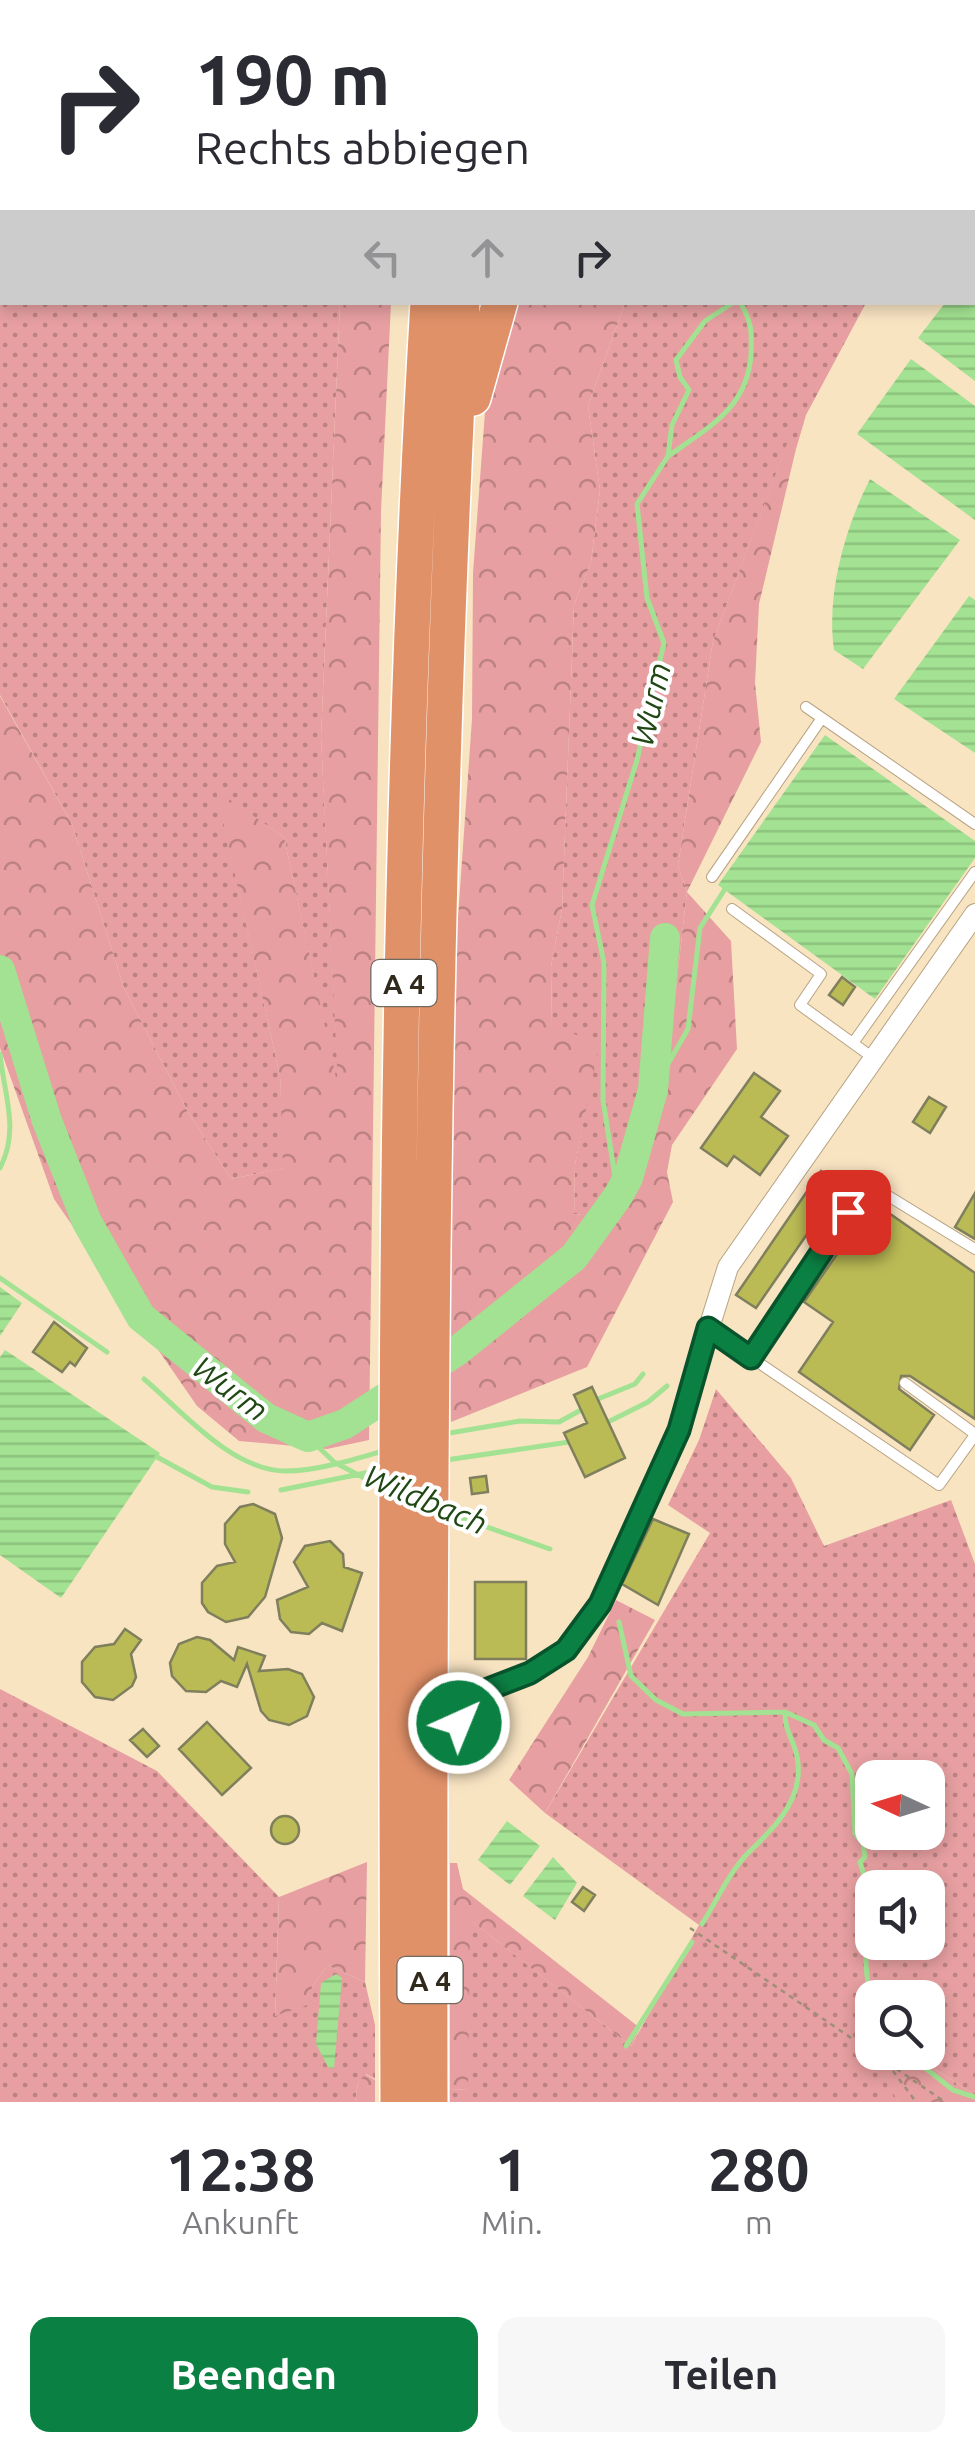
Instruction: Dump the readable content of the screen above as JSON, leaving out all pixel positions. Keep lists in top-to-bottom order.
{
  "streets": {
    "highway": ["A 4"]
  },
  "water": ["Wurm", "Wildbach"],
  "north": "left",
  "page": {
    "turn": ["190 m", "Rechts abbiegen"],
    "eta": [
      "12:38",
      "Ankunft",
      "1",
      "Min.",
      "280",
      "m"
    ],
    "buttons": ["Beenden", "Teilen"]
  }
}
